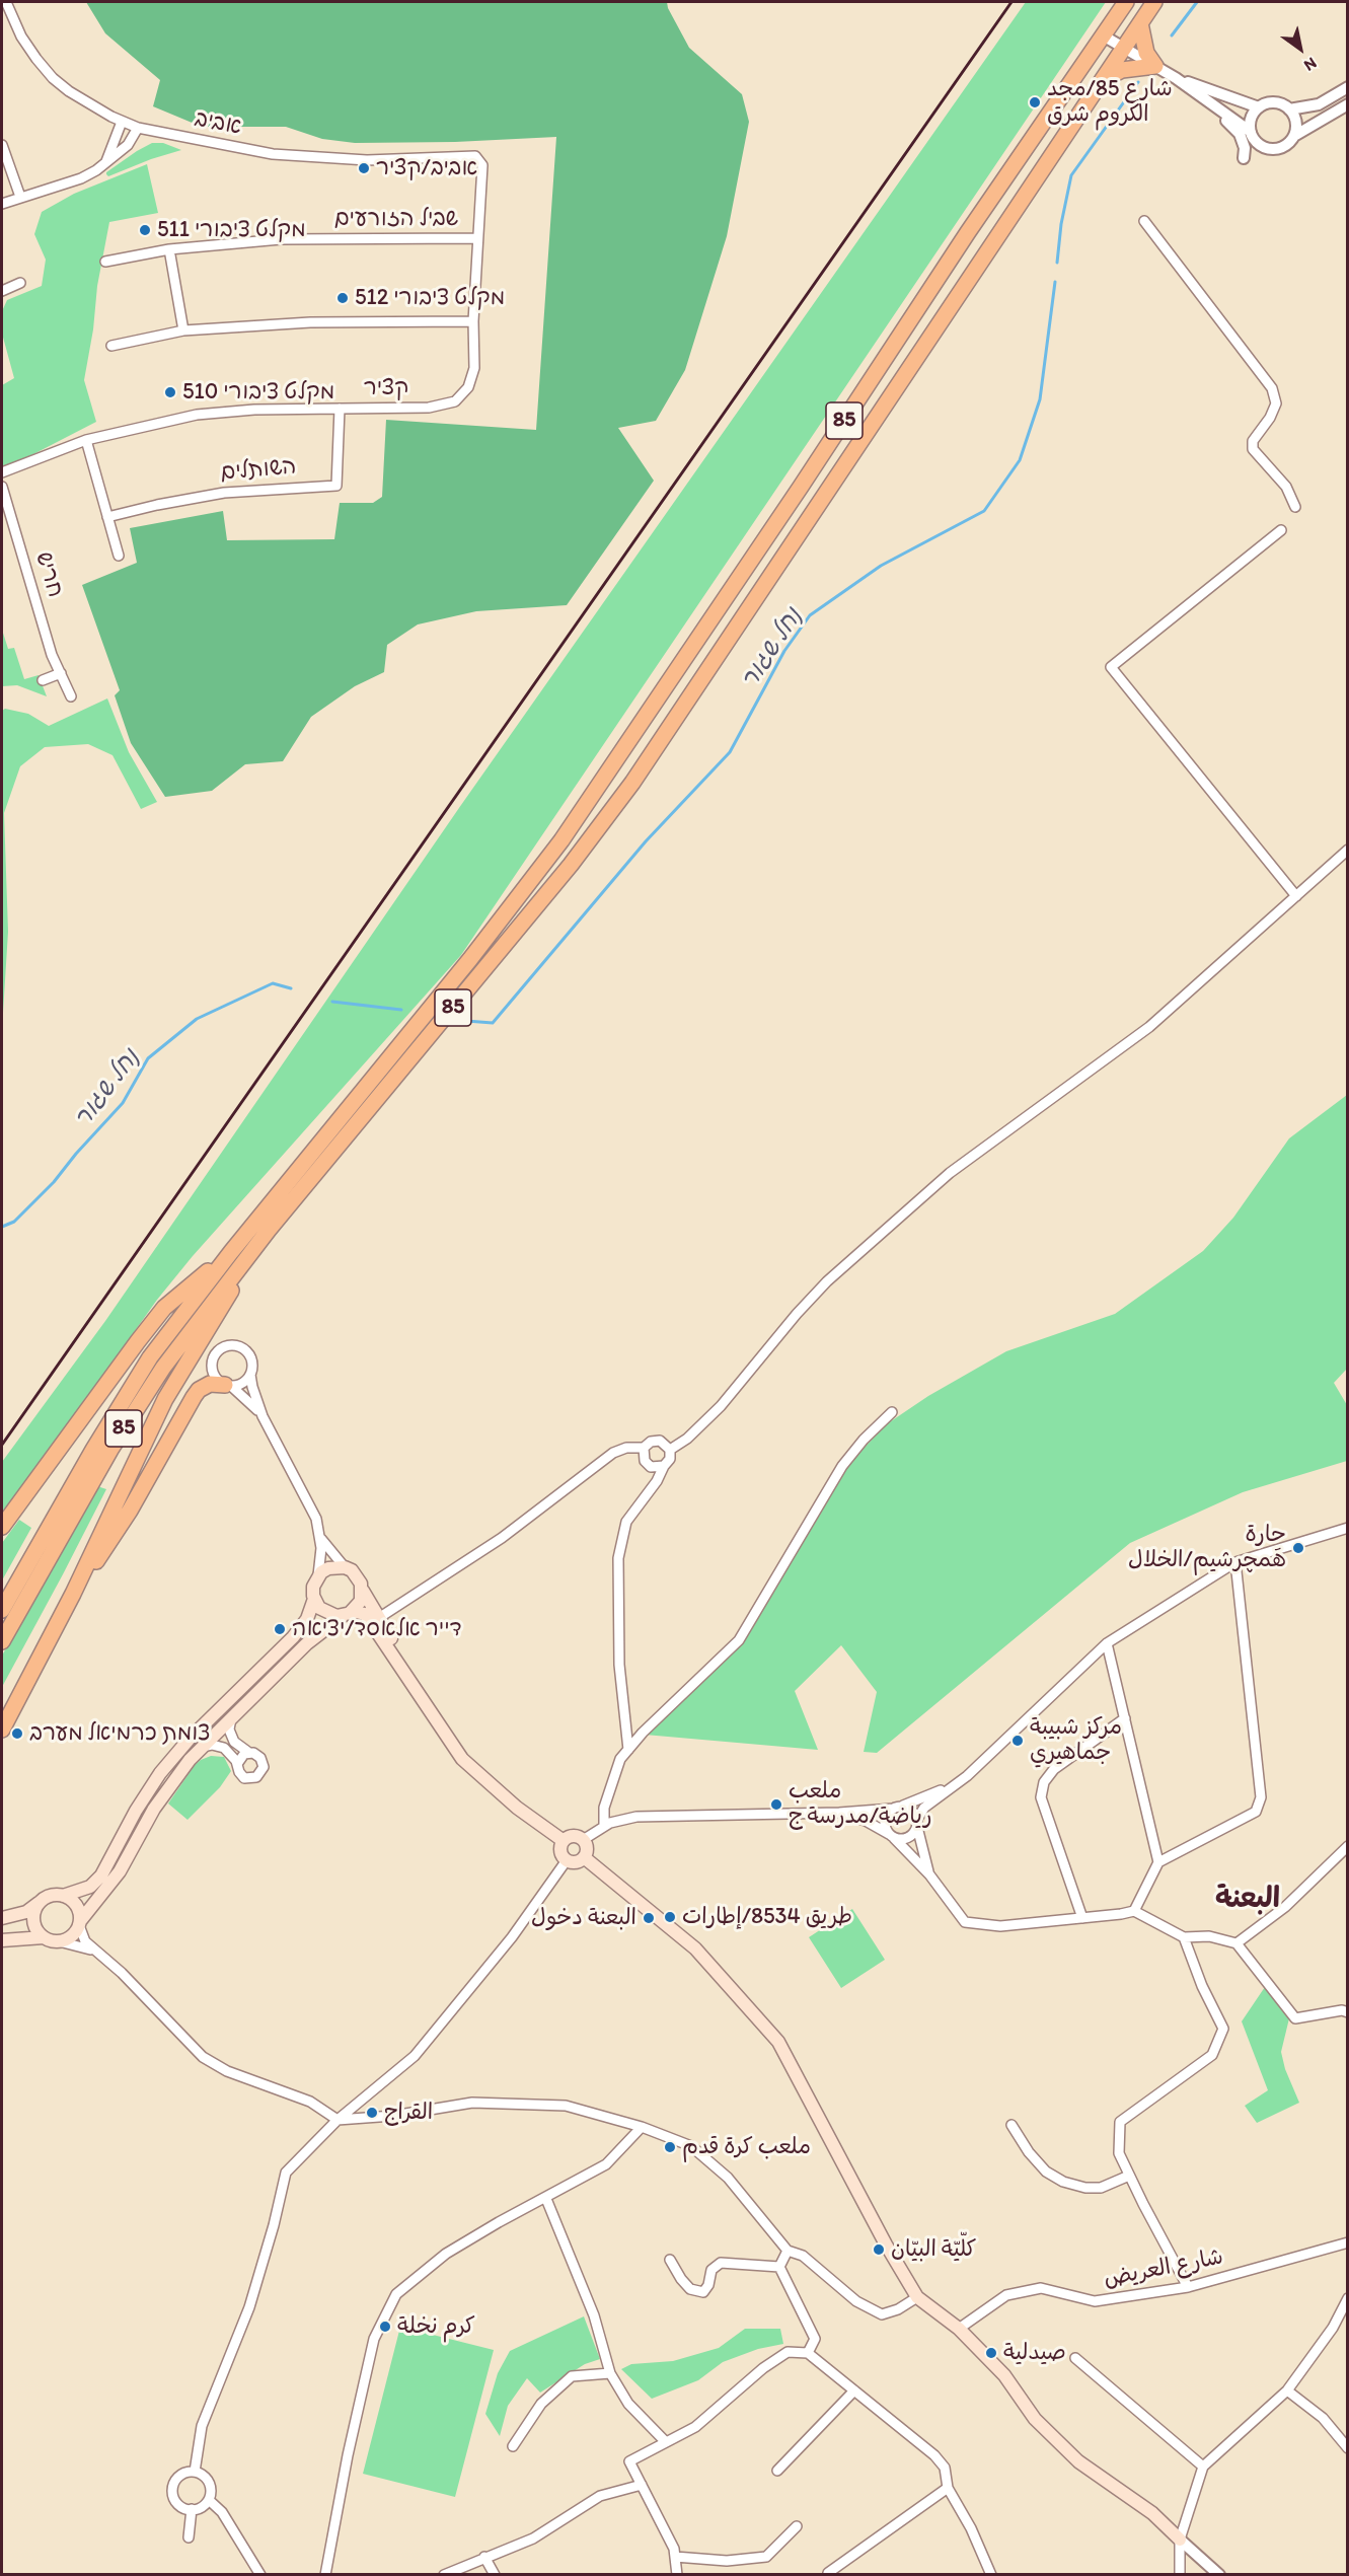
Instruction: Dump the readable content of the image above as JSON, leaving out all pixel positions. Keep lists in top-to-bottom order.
{
  "streets": {
    "highway": ["85"],
    "street": [
      "אביב",
      "שביל הזורעים",
      "קציר",
      "השותלים",
      "חריש",
      "شارع العريض"
    ]
  },
  "crossings": [
    ["אביב", "קציר"],
    ["שביל הזורעים", "קציר"],
    ["קציר", "השותלים"]
  ],
  "districts": ["البعنة"],
  "water": ["נחל שגור"],
  "places": [
    "شارع 85/مجد الكروم شرق",
    "אביב/קציר",
    "מקלט ציבורי 511",
    "מקלט ציבורי 512",
    "מקלט ציבורי 510",
    "حارة هَمچرشيم/الخلال",
    "דייר אלאסד/יציאה",
    "צומת כרמיאל מערב",
    "مركز شبيبة جماهيري",
    "ملعب رياضة/مدرسة ج",
    "طريق 8534/إطارات",
    "البعنة دخول",
    "القراج",
    "ملعب كرة قدم",
    "كلّيّة البيّان",
    "كرم نخلة",
    "صيدلية"
  ],
  "north": "bottom right"
}
